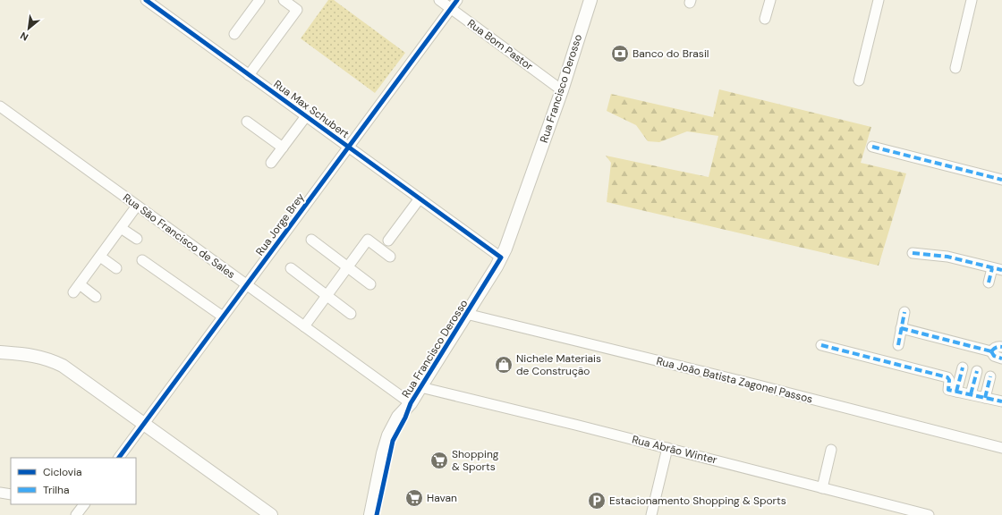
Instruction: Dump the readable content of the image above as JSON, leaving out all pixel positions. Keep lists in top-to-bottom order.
{
  "streets": {
    "main road": ["Rua Francisco Derosso"],
    "street": [
      "Rua Bom Pastor",
      "Rua Max Schubert",
      "Rua Jorge Brey",
      "Rua São Francisco de Sales",
      "Rua João Batista Zagonel Passos",
      "Rua Abrão Winter"
    ]
  },
  "crossings": [
    ["Rua Bom Pastor", "Rua Francisco Derosso"],
    ["Rua Bom Pastor", "Rua Jorge Brey"],
    ["Rua Francisco Derosso", "Rua Max Schubert"],
    ["Rua Francisco Derosso", "Rua São Francisco de Sales"],
    ["Rua Francisco Derosso", "Rua João Batista Zagonel Passos"],
    ["Rua Francisco Derosso", "Rua Abrão Winter"],
    ["Rua Max Schubert", "Rua Jorge Brey"],
    ["Rua Jorge Brey", "Rua São Francisco de Sales"]
  ],
  "places": {
    "bank": ["Banco do Brasil"],
    "shop": ["Nichele Materiais de Construção"],
    "supermarket": ["Shopping & Sports", "Havan"],
    "parking": ["Estacionamento Shopping & Sports"]
  },
  "legend": ["Ciclovia", "Trilha"],
  "north": "bottom left"
}
